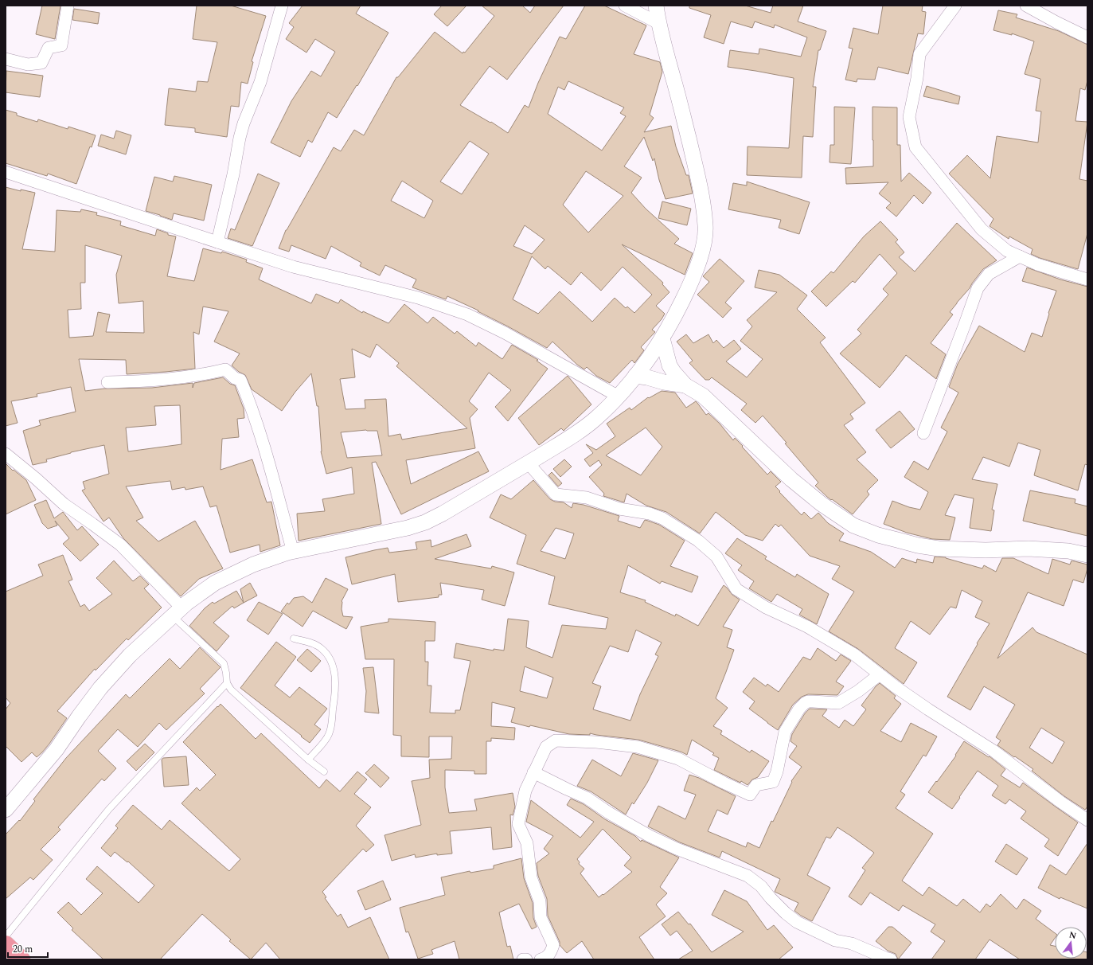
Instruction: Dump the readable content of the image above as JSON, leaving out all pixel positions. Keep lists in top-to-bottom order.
{
  "scale_bar": "20 m",
  "north": "top"
}
